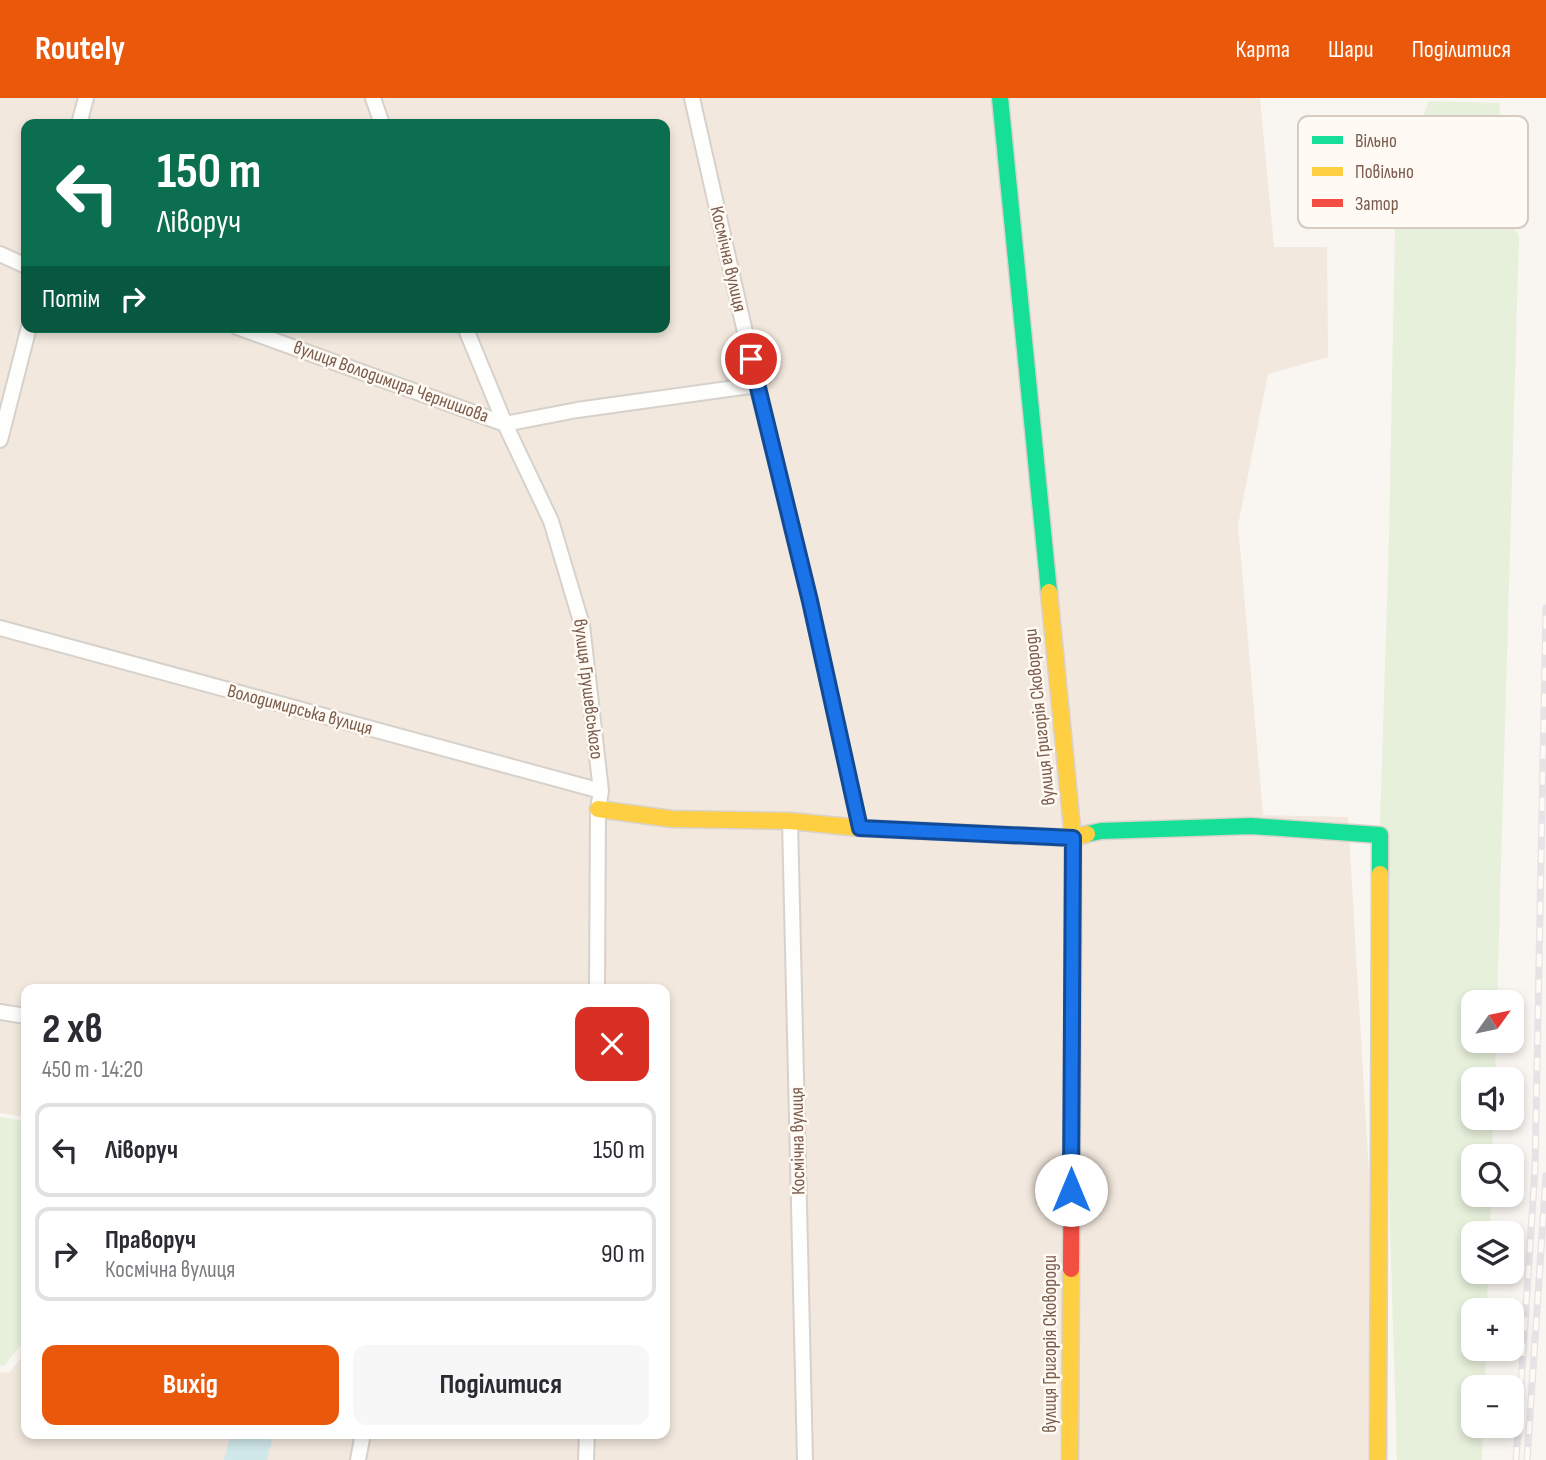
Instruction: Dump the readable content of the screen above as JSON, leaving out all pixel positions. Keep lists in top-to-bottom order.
{
  "streets": {
    "street": [
      "Космічна вулиця",
      "вулиця Володимира Чернишова",
      "вулиця Грушевського",
      "Володимирська вулиця",
      "вулиця Григорія Сковороди"
    ]
  },
  "crossings": [
    ["вулиця Володимира Чернишова", "вулиця Грушевського"],
    ["вулиця Грушевського", "Володимирська вулиця"]
  ],
  "legend": ["Вільно", "Повільно", "Затор"],
  "north": "top right",
  "page": {
    "header": "Routely",
    "nav": ["Карта", "Шари", "Поділитися"],
    "turn": ["150 m", "Ліворуч"],
    "then": "Потім",
    "heading": ["2 хв", "450 m · 14:20"],
    "map_buttons": ["+", "−"],
    "list": [
      {
        "name": "Ліворуч",
        "value": "150 m"
      },
      {
        "name": "Праворуч",
        "note": "Космічна вулиця",
        "value": "90 m"
      }
    ],
    "buttons": ["Вихід", "Поділитися"]
  }
}
